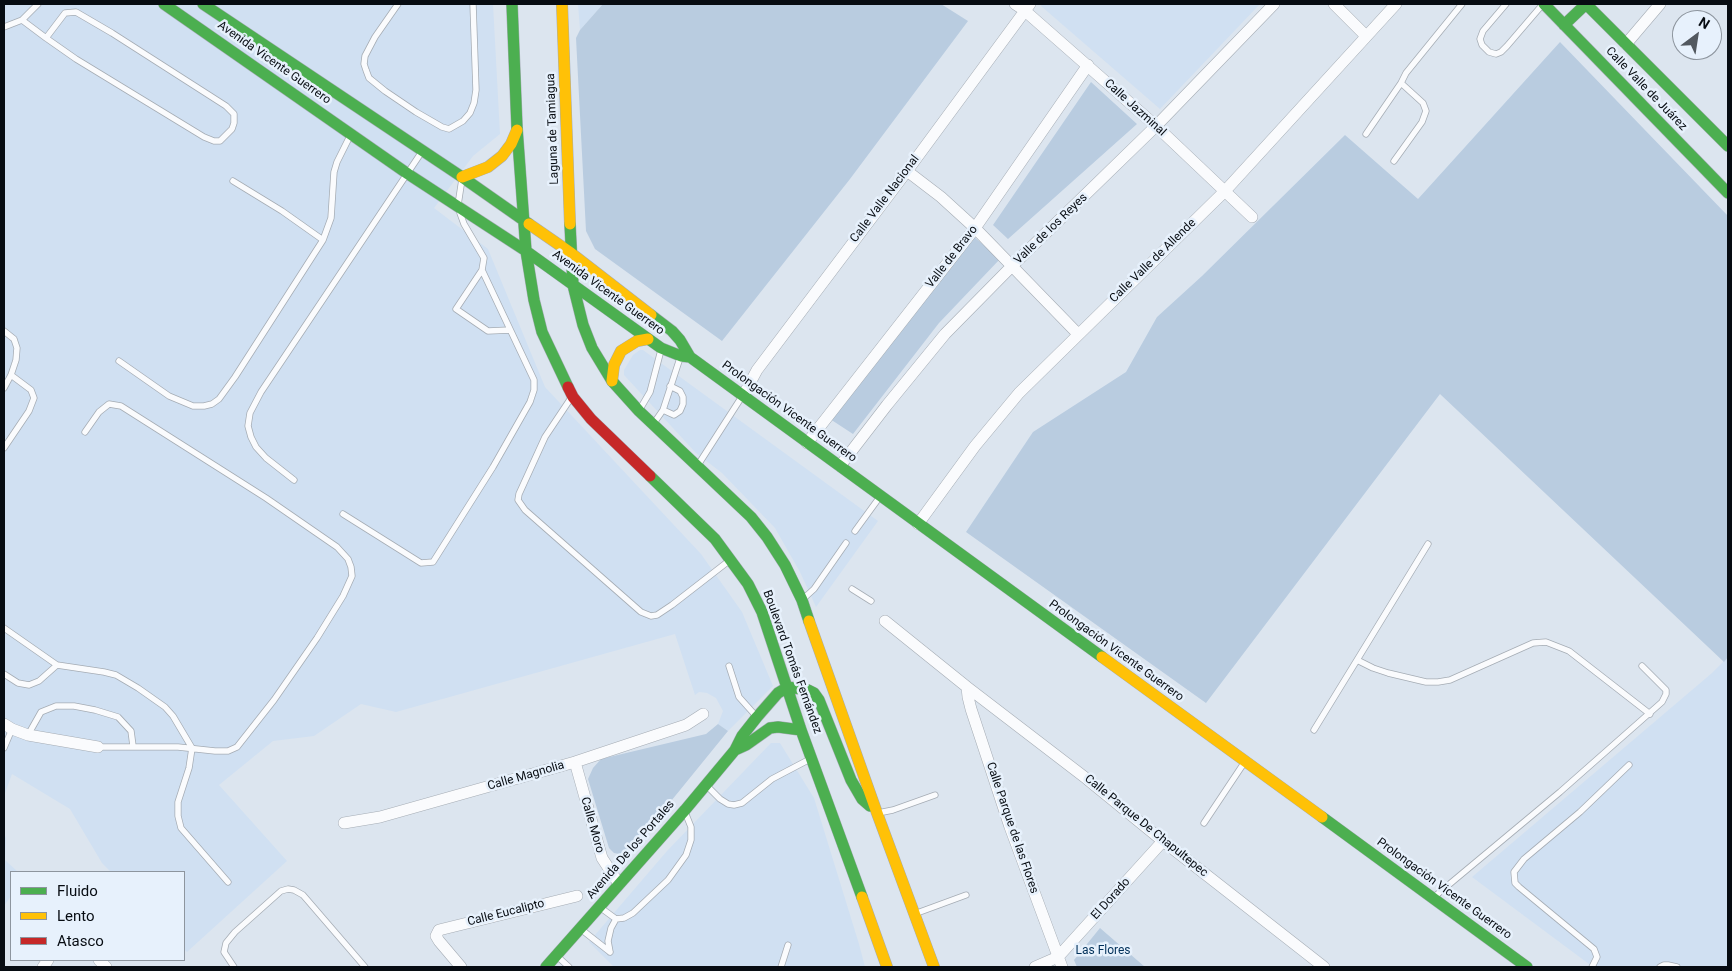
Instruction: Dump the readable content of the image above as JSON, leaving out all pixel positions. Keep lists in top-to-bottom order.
{
  "streets": {
    "main road": [
      "Avenida Vicente Guerrero",
      "Calle Valle de Juárez",
      "Laguna de Tamiagua",
      "Prolongación Vicente Guerrero",
      "Boulevard Tomás Fernández",
      "Avenida De los Portales"
    ],
    "street": [
      "Calle Jazminal",
      "Calle Valle Nacional",
      "Valle de los Reyes",
      "Valle de Bravo",
      "Calle Valle de Allende",
      "Calle Magnolia",
      "Calle Moro",
      "Calle Parque De Chapultepec",
      "Calle Parque de las Flores",
      "El Dorado",
      "Calle Eucalipto"
    ]
  },
  "crossings": [
    ["Avenida Vicente Guerrero", "Laguna de Tamiagua"],
    ["Avenida Vicente Guerrero", "Prolongación Vicente Guerrero"],
    ["Avenida Vicente Guerrero", "Boulevard Tomás Fernández"],
    ["Calle Jazminal", "Calle Valle Nacional"],
    ["Calle Jazminal", "Valle de los Reyes"],
    ["Calle Jazminal", "Valle de Bravo"],
    ["Calle Jazminal", "Calle Valle de Allende"],
    ["Calle Valle Nacional", "Prolongación Vicente Guerrero"],
    ["Valle de los Reyes", "Prolongación Vicente Guerrero"],
    ["Valle de Bravo", "Prolongación Vicente Guerrero"],
    ["Calle Valle de Allende", "Prolongación Vicente Guerrero"],
    ["Boulevard Tomás Fernández", "Avenida De los Portales"],
    ["Calle Magnolia", "Calle Moro"],
    ["Calle Moro", "Avenida De los Portales"],
    ["Calle Parque De Chapultepec", "Calle Parque de las Flores"],
    ["Calle Parque De Chapultepec", "El Dorado"],
    ["Calle Parque de las Flores", "El Dorado"]
  ],
  "parks": ["Las Flores"],
  "legend": ["Fluido", "Lento", "Atasco"],
  "north": "top right"
}
